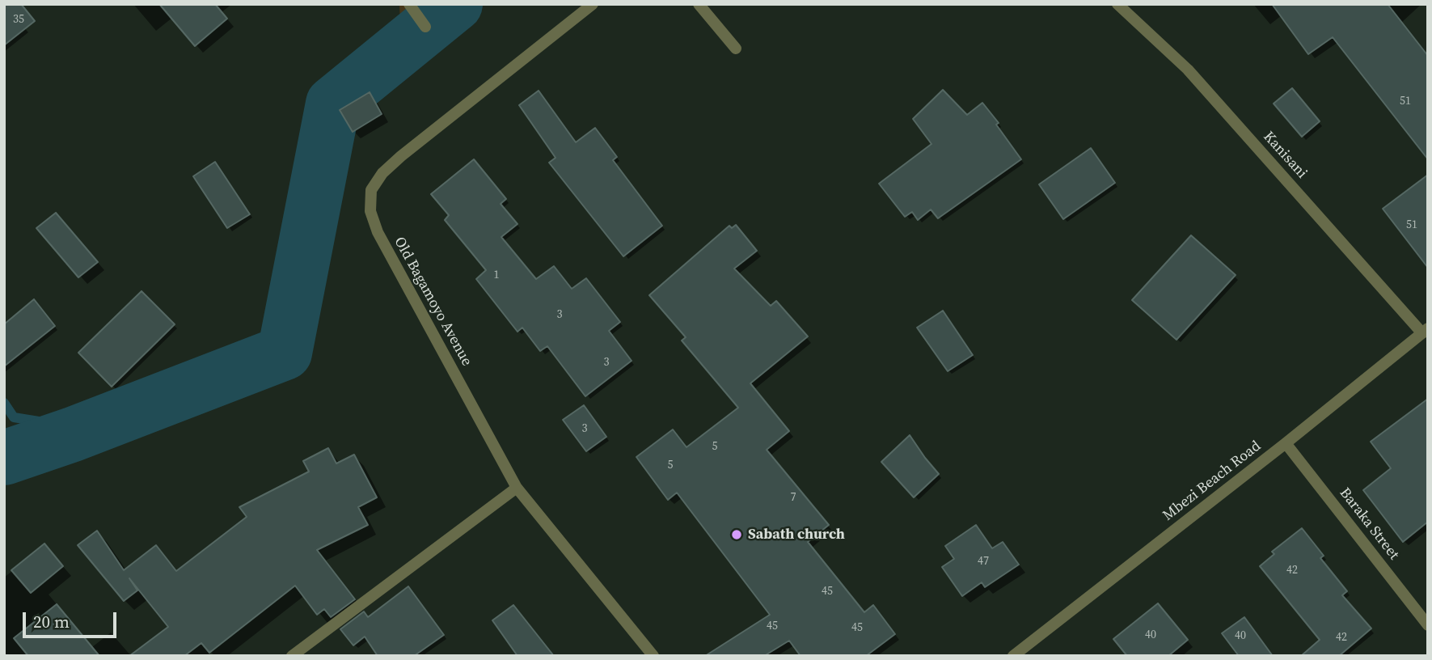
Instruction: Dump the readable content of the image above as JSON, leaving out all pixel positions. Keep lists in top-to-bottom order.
{
  "streets": {
    "street": [
      "Kanisani",
      "Old Bagamoyo Avenue",
      "Mbezi Beach Road",
      "Baraka Street"
    ]
  },
  "crossings": [
    ["Kanisani", "Mbezi Beach Road"],
    ["Mbezi Beach Road", "Baraka Street"]
  ],
  "places": ["Sabath church"],
  "house_numbers": [
    "35",
    "51",
    "51",
    "1",
    "3",
    "3",
    "3",
    "5",
    "5",
    "7",
    "47",
    "42",
    "45",
    "45",
    "45",
    "40",
    "40",
    "42"
  ],
  "scale_bar": "20 m"
}
